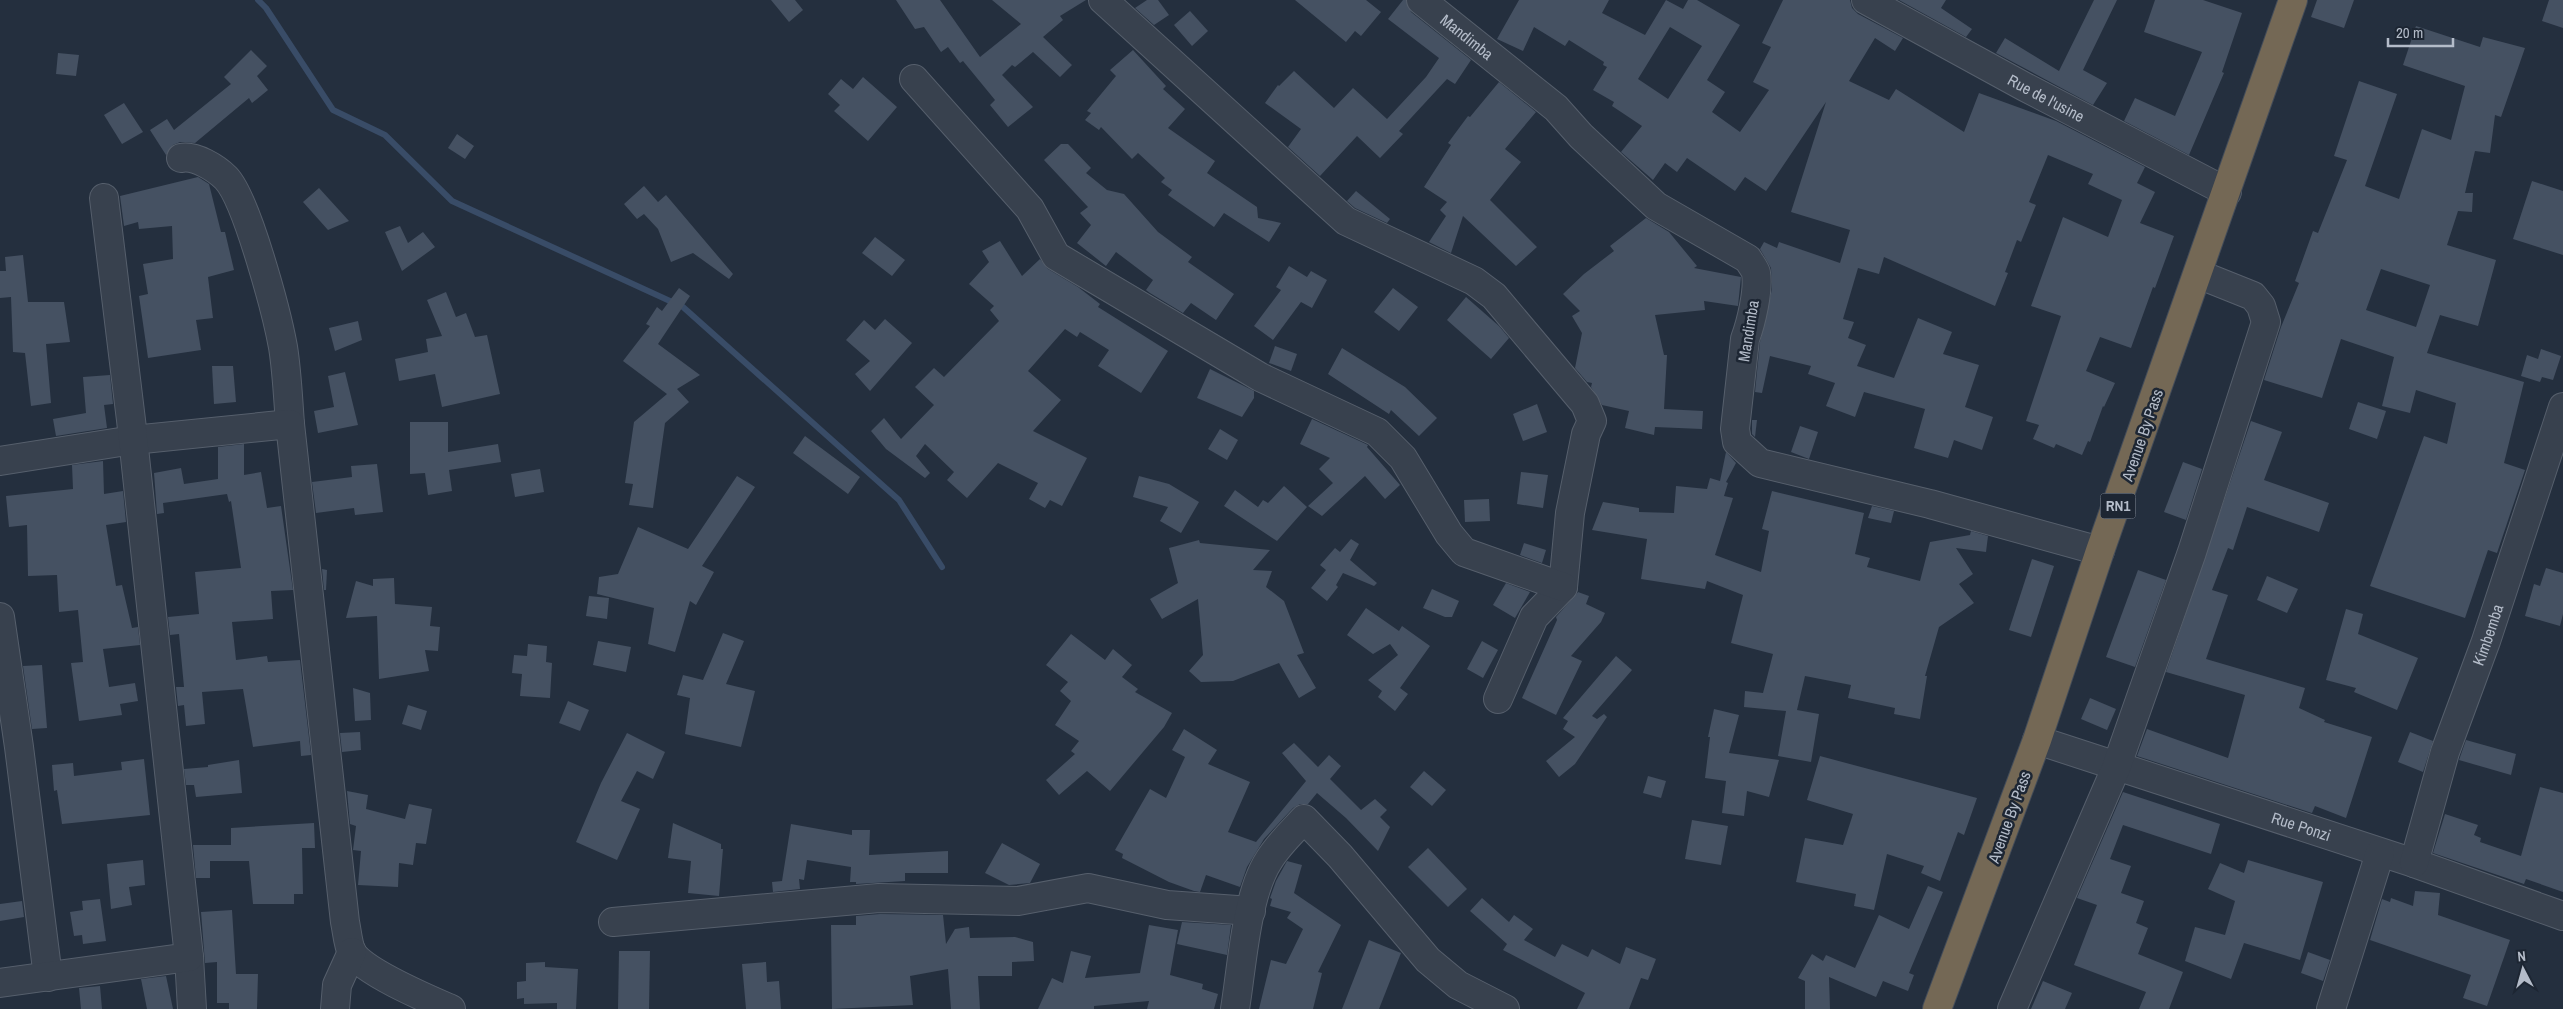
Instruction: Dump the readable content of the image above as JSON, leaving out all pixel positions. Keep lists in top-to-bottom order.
{
  "streets": {
    "highway": ["Avenue By Pass", "RN1"],
    "street": [
      "Mandimba",
      "Rue de l'usine",
      "Kimbemba",
      "Rue Ponzi"
    ]
  },
  "crossings": [
    ["Mandimba", "Avenue By Pass"],
    ["Rue de l'usine", "Avenue By Pass"],
    ["Avenue By Pass", "Rue Ponzi"],
    ["Kimbemba", "Rue Ponzi"]
  ],
  "scale_bar": "20 m",
  "north": "top"
}
